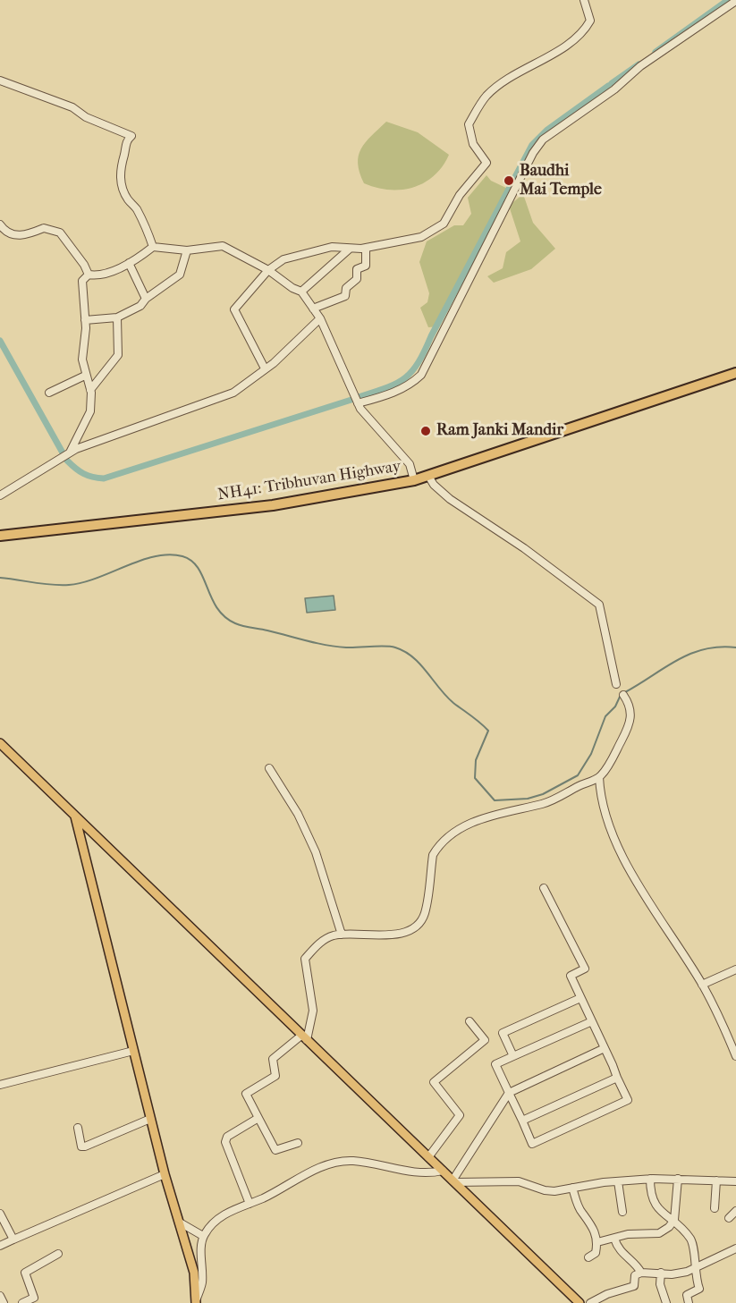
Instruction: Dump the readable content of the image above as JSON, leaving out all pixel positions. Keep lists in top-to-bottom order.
{
  "streets": {
    "highway": ["NH41: Tribhuvan Highway"]
  },
  "places": ["Baudhi Mai Temple", "Ram Janki Mandir"]
}
